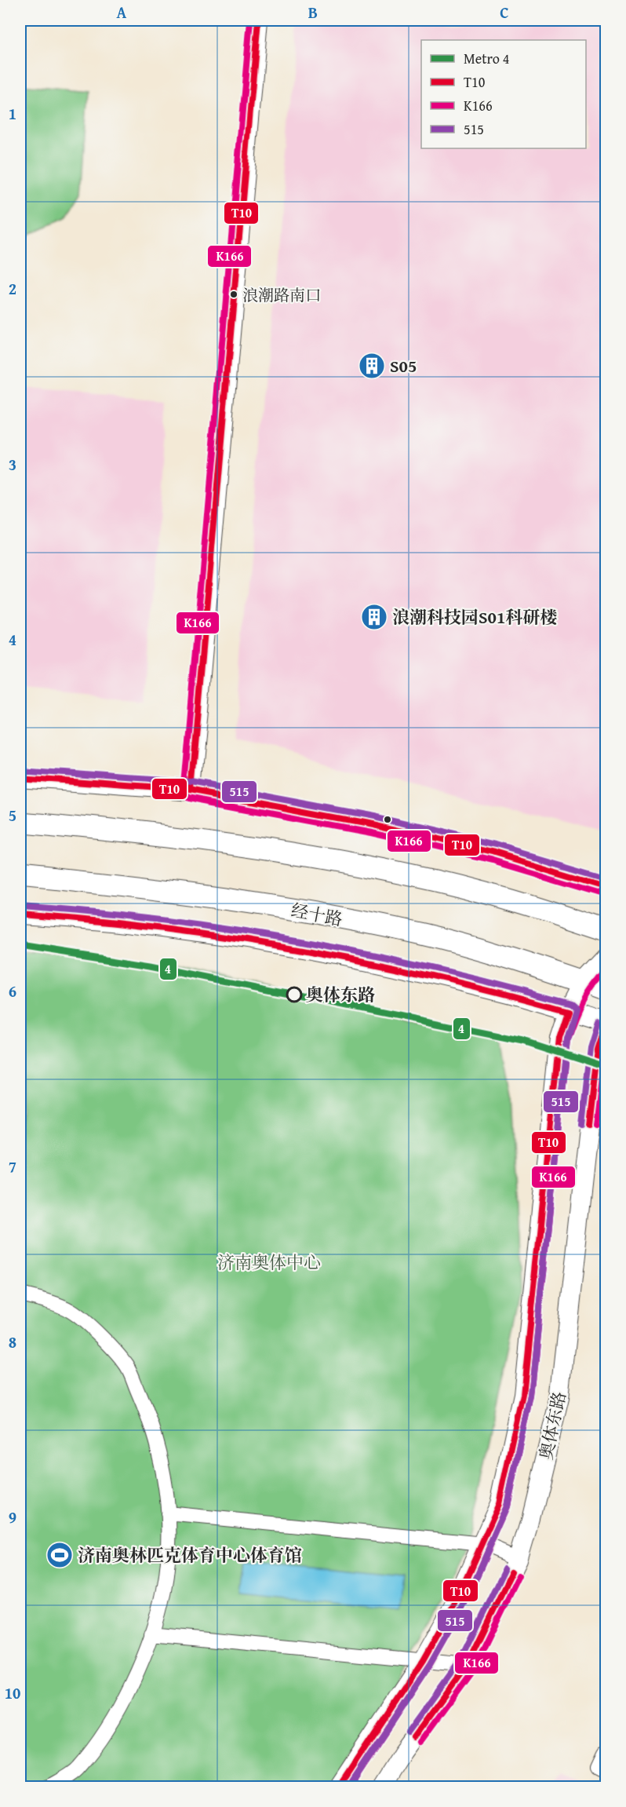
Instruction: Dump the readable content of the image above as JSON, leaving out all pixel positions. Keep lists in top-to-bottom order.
{
  "streets": {
    "highway": ["经十路"],
    "main road": ["奥体东路"]
  },
  "parks": ["济南奥体中心"],
  "places": {
    "other": ["浪潮路南口", "奥体东路"],
    "building": ["S05", "浪潮科技园S01科研楼"],
    "sports": ["济南奥林匹克体育中心体育馆"]
  },
  "lines": [
    "transit line T10",
    "transit line K166",
    "transit line 515",
    "metro line 4"
  ],
  "legend": [
    "Metro 4",
    "T10",
    "K166",
    "515"
  ],
  "grid": {
    "columns": ["A", "B", "C"],
    "rows": [
      "1",
      "2",
      "3",
      "4",
      "5",
      "6",
      "7",
      "8",
      "9",
      "10"
    ]
  }
}
